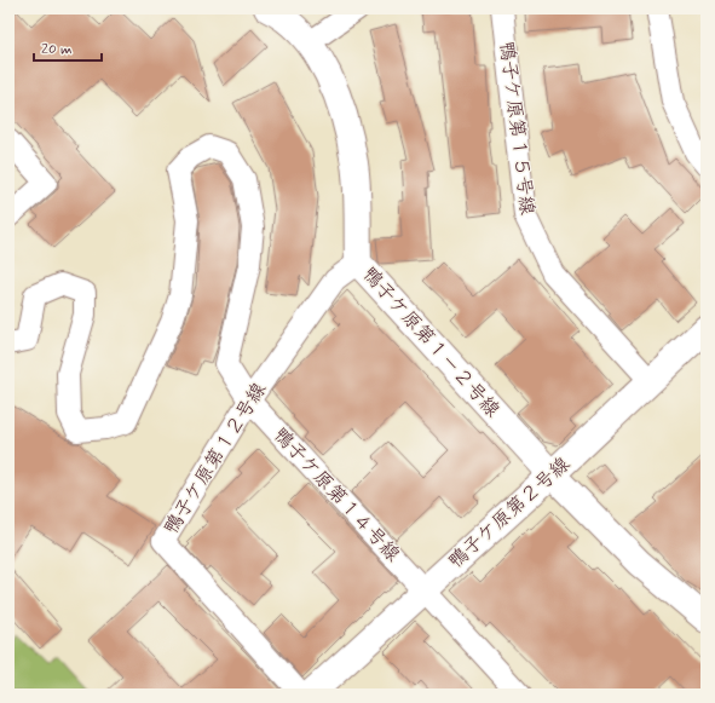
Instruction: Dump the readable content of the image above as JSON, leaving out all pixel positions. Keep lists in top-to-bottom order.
{
  "streets": {
    "street": [
      "鴨子ケ原第１５号線",
      "鴨子ケ原第１－２号線",
      "鴨子ケ原第１２号線",
      "鴨子ケ原第１４号線",
      "鴨子ケ原第２号線"
    ]
  },
  "crossings": [
    ["鴨子ケ原第１５号線", "鴨子ケ原第２号線"],
    ["鴨子ケ原第１－２号線", "鴨子ケ原第１２号線"],
    ["鴨子ケ原第１－２号線", "鴨子ケ原第２号線"],
    ["鴨子ケ原第１２号線", "鴨子ケ原第１４号線"],
    ["鴨子ケ原第１４号線", "鴨子ケ原第２号線"]
  ],
  "scale_bar": "20 m"
}
